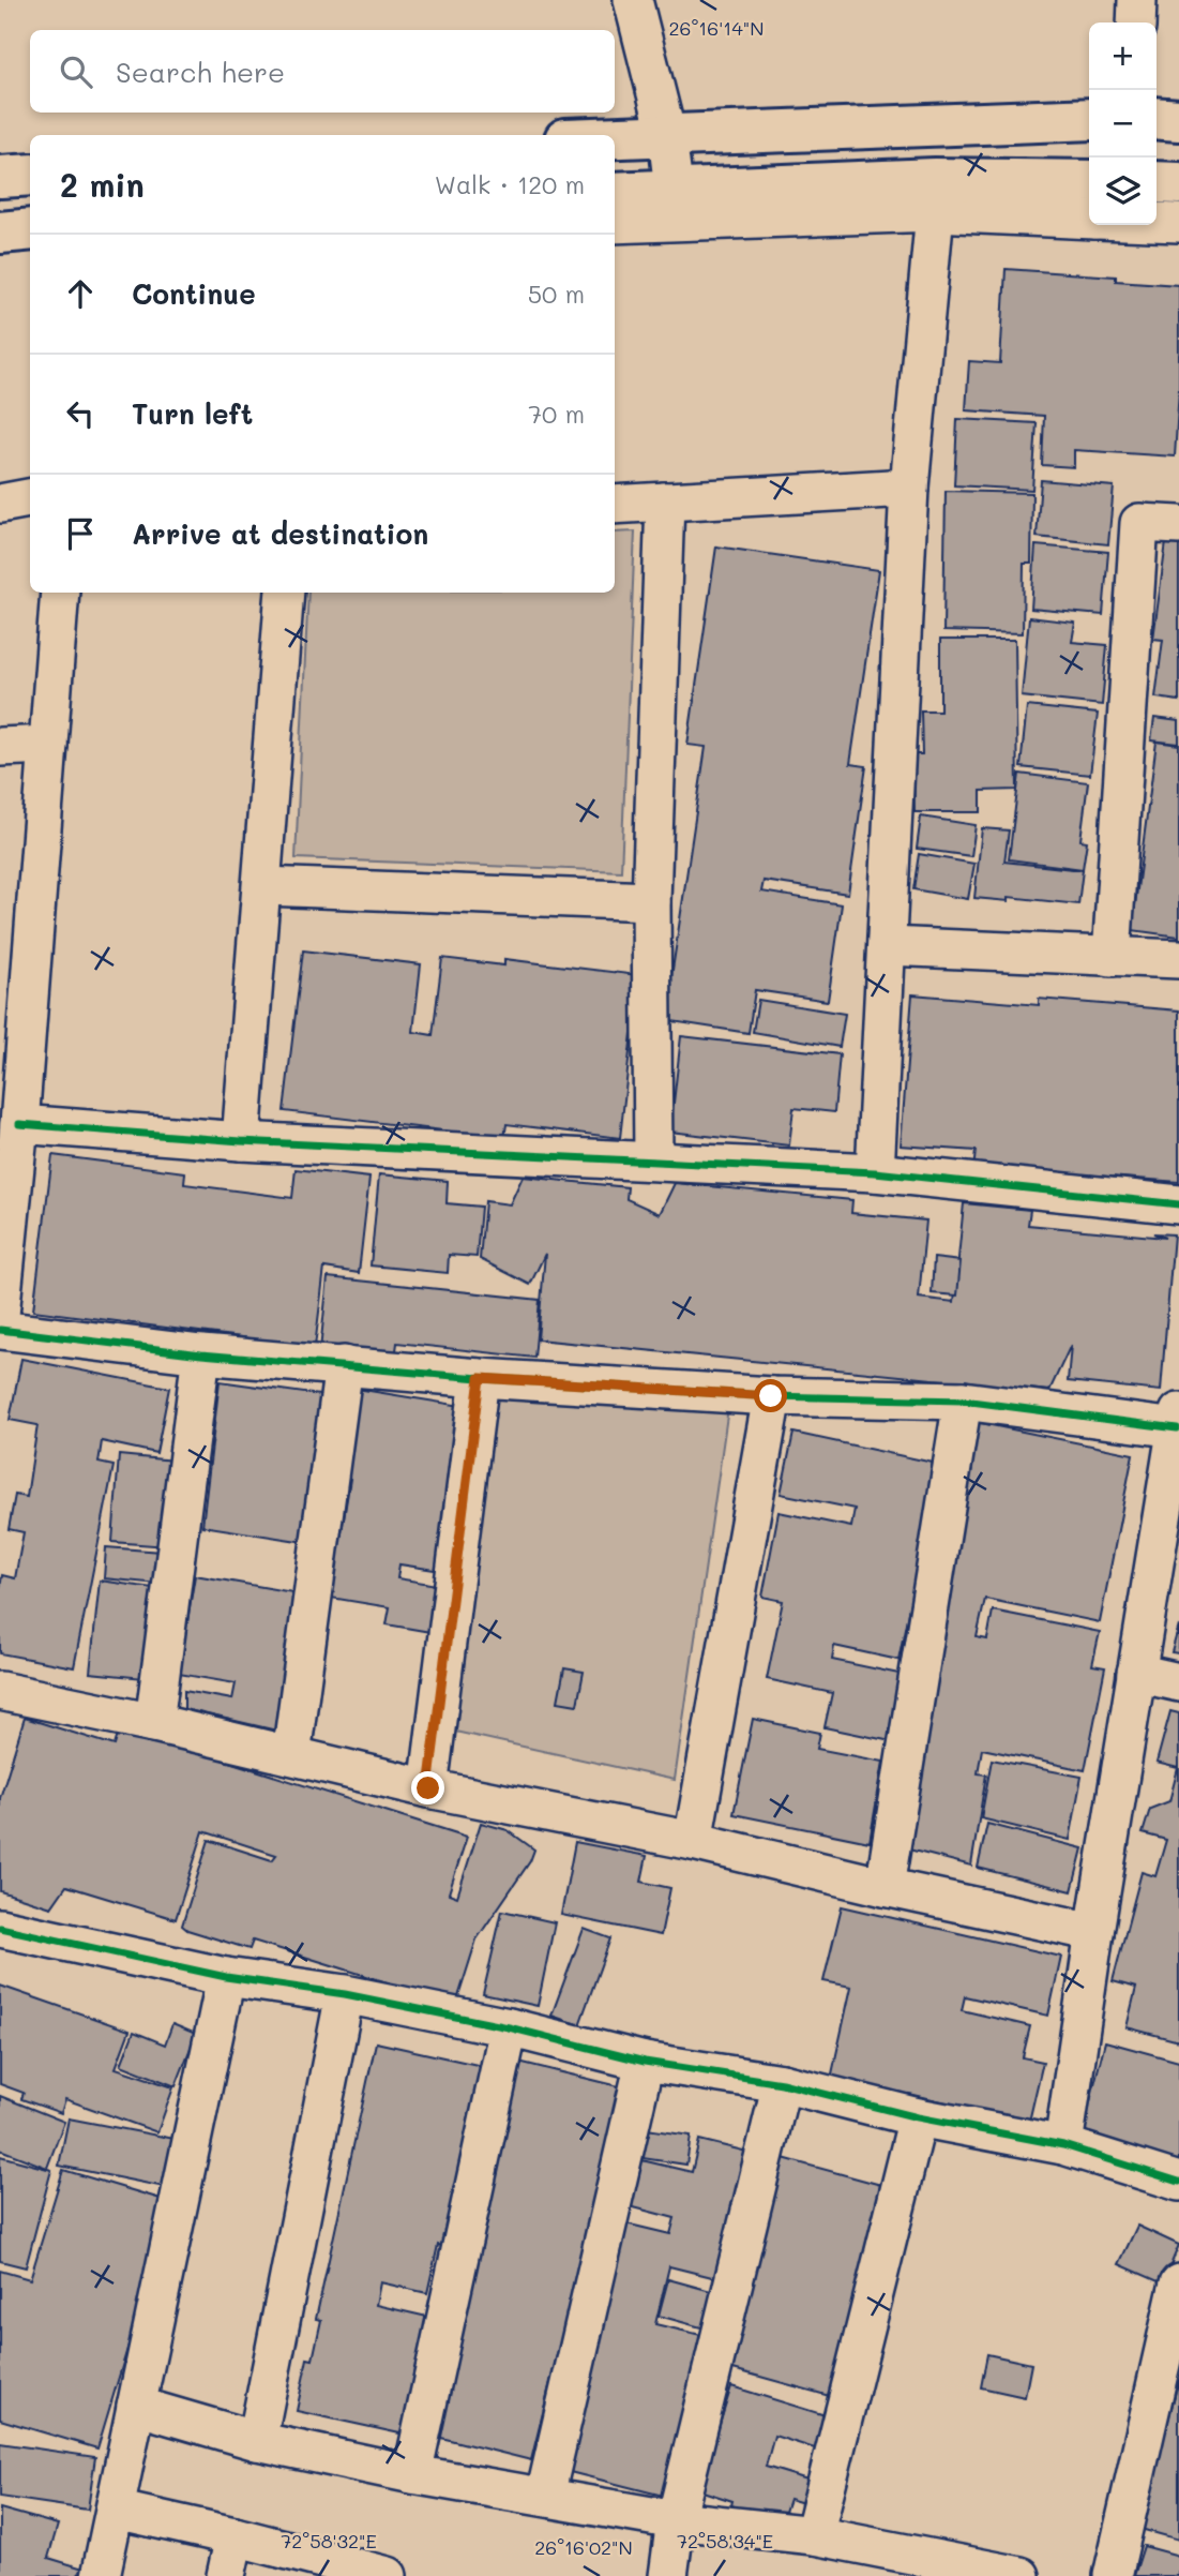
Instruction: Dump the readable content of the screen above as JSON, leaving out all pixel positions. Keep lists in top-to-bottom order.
{
  "page": {
    "map_buttons": ["+", "−"],
    "search": "Search here",
    "heading": ["2 min", "Walk · 120 m"],
    "list": [
      ["Continue", "50 m"],
      ["Turn left", "70 m"],
      "Arrive at destination"
    ]
  },
  "coordinates": [
    "26°16'14\"N",
    "72°58'32\"E",
    "72°58'34\"E",
    "26°16'02\"N"
  ]
}
